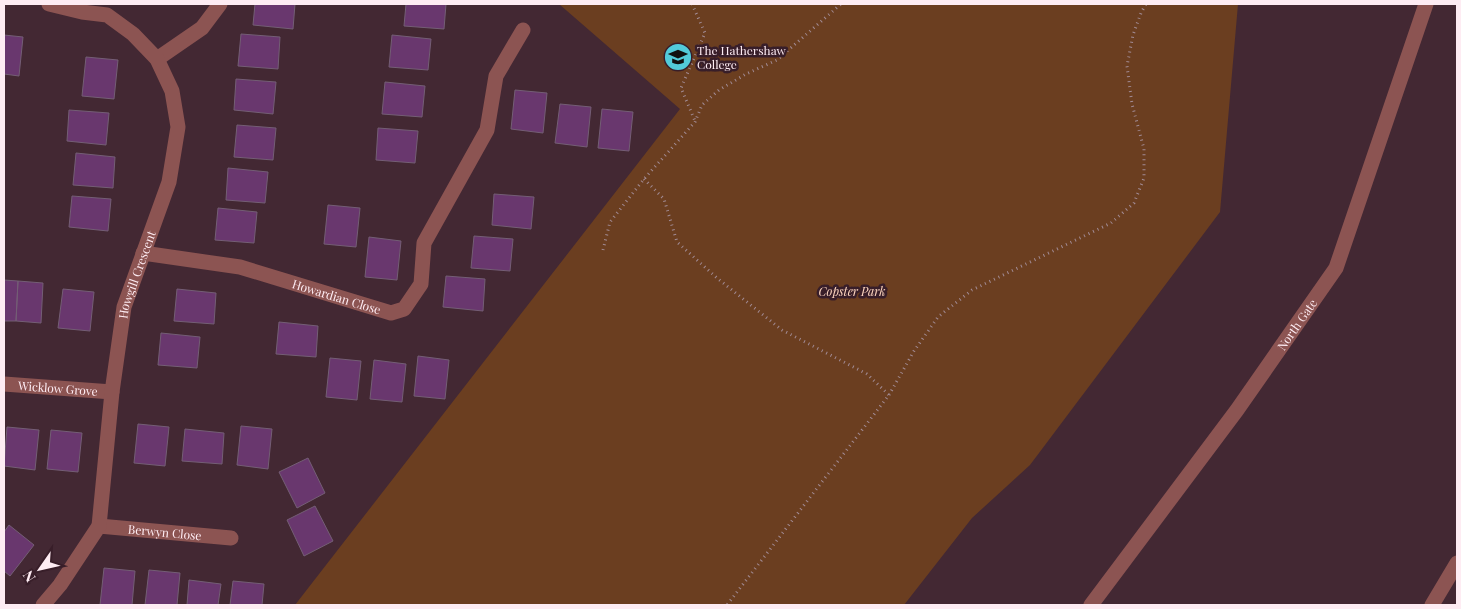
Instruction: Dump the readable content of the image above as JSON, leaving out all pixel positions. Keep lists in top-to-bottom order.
{
  "streets": {
    "street": [
      "Howgill Crescent",
      "Howardian Close",
      "North Gate",
      "Wicklow Grove",
      "Berwyn Close"
    ]
  },
  "crossings": [
    ["Howgill Crescent", "Howardian Close"],
    ["Howgill Crescent", "Wicklow Grove"],
    ["Howgill Crescent", "Berwyn Close"]
  ],
  "parks": ["Copster Park"],
  "places": {
    "school or university": ["The Hathershaw College"]
  },
  "north": "bottom left"
}
